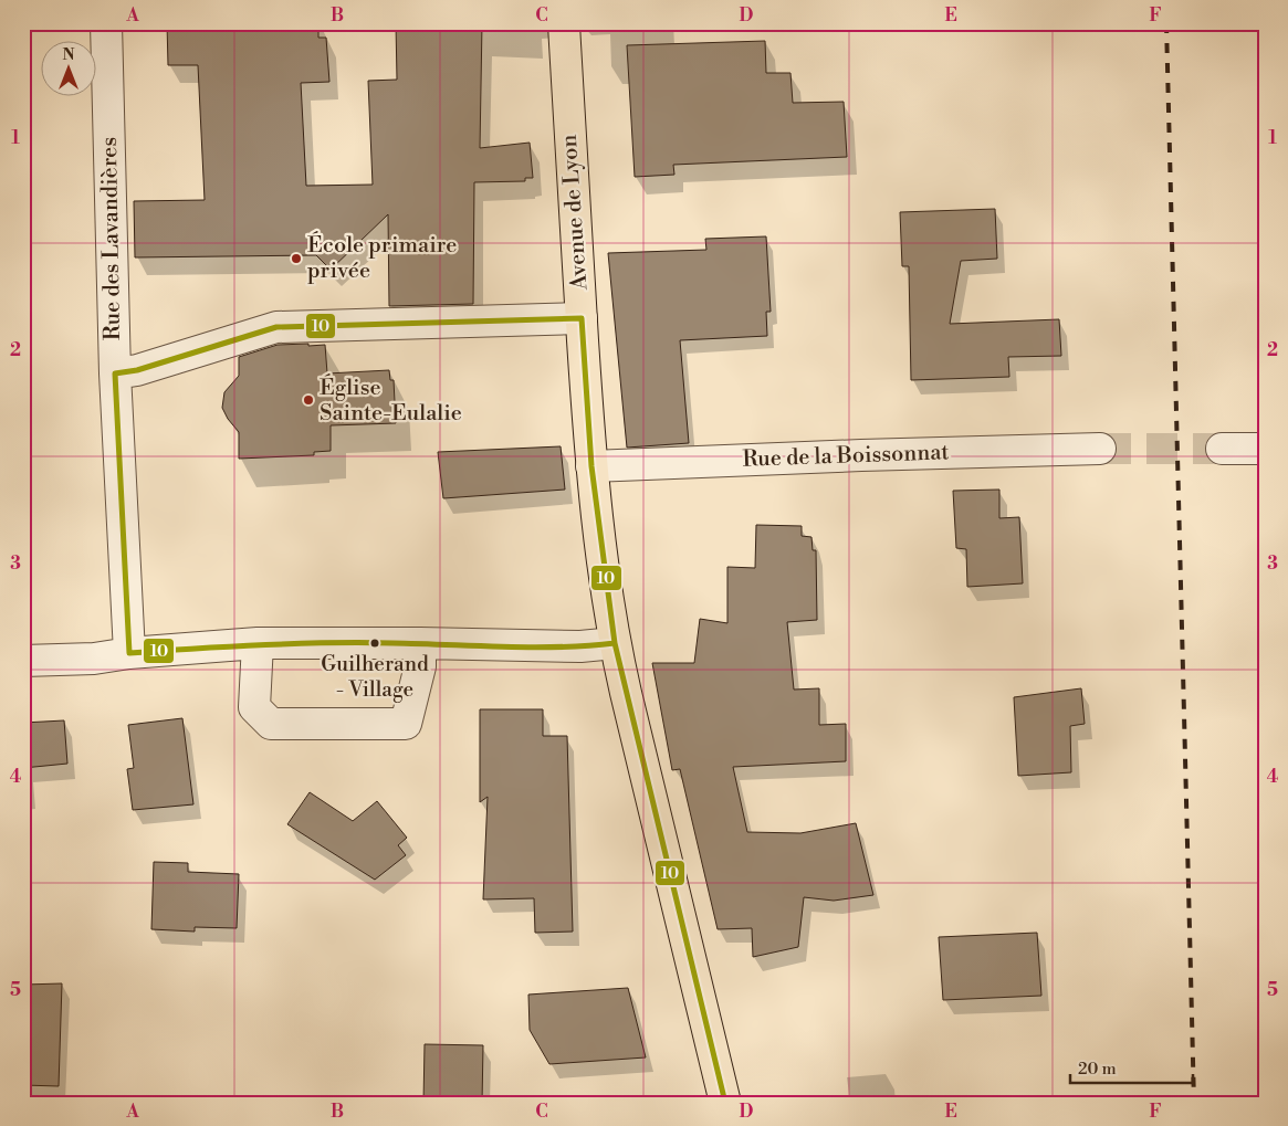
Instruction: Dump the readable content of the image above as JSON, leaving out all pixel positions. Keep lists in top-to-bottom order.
{
  "streets": {
    "main road": ["Avenue de Lyon"],
    "street": ["Rue des Lavandières", "Rue de la Boissonnat"]
  },
  "crossings": [
    ["Avenue de Lyon", "Rue de la Boissonnat"]
  ],
  "places": ["École primaire privée", "Église Sainte-Eulalie", "Guilherand - Village"],
  "lines": ["transit line 10"],
  "scale_bar": "20 m",
  "north": "top",
  "grid": {
    "columns": [
      "A",
      "B",
      "C",
      "D",
      "E",
      "F"
    ],
    "rows": [
      "1",
      "2",
      "3",
      "4",
      "5"
    ]
  }
}
